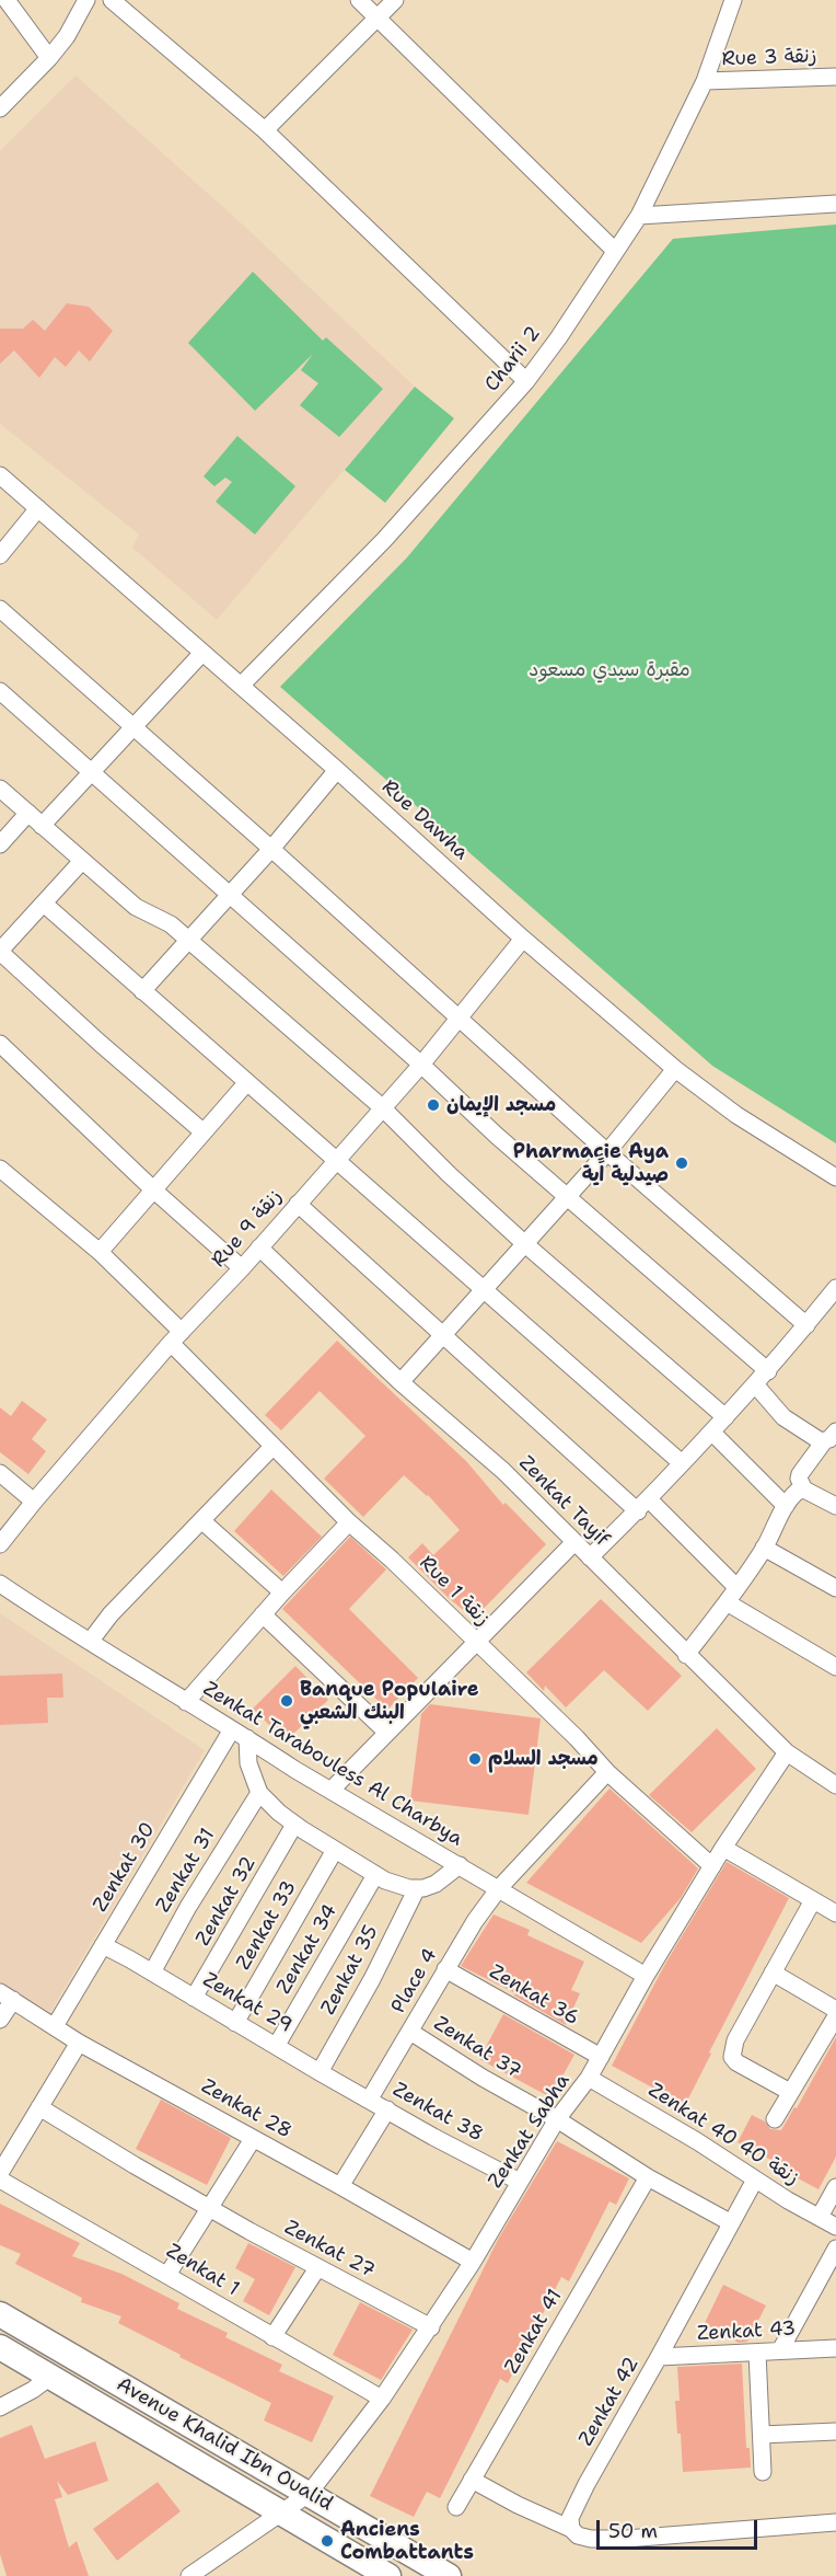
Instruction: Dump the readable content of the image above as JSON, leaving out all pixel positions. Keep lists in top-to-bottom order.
{
  "streets": {
    "main road": ["Avenue Khalid Ibn Oualid"],
    "street": [
      "Rue 3 زنقة",
      "Charii 2",
      "Rue Dawha",
      "Rue 9 زنقة",
      "Zenkat Tayif",
      "Rue 1 زنقة",
      "Zenkat Tarabouless Al Charbya",
      "Zenkat 30",
      "Zenkat 31",
      "Zenkat 32",
      "Zenkat 33",
      "Zenkat 34",
      "Zenkat 35",
      "Place 4",
      "Zenkat 36",
      "Zenkat 29",
      "Zenkat 37",
      "Zenkat 28",
      "Zenkat 38",
      "Zenkat Sabha",
      "Zenkat 40 زنقة 40",
      "Zenkat 27",
      "Zenkat 1",
      "Zenkat 41",
      "Zenkat 43",
      "Zenkat 42"
    ]
  },
  "crossings": [
    ["Rue 3 زنقة", "Charii 2"],
    ["Charii 2", "Rue Dawha"],
    ["Rue Dawha", "Rue 9 زنقة"],
    ["Rue 9 زنقة", "Zenkat Tayif"],
    ["Rue 9 زنقة", "Rue 1 زنقة"],
    ["Zenkat Tayif", "Zenkat Sabha"],
    ["Rue 1 زنقة", "Place 4"],
    ["Rue 1 زنقة", "Zenkat Sabha"],
    ["Zenkat Tarabouless Al Charbya", "Zenkat 30"],
    ["Zenkat Tarabouless Al Charbya", "Place 4"],
    ["Zenkat Tarabouless Al Charbya", "Zenkat Sabha"],
    ["Zenkat 30", "Zenkat 29"],
    ["Zenkat 30", "Zenkat 28"],
    ["Zenkat 31", "Zenkat 29"],
    ["Zenkat 32", "Zenkat 29"],
    ["Zenkat 33", "Zenkat 29"],
    ["Zenkat 34", "Zenkat 29"],
    ["Zenkat 35", "Zenkat 29"],
    ["Place 4", "Zenkat 36"],
    ["Place 4", "Zenkat 29"],
    ["Place 4", "Zenkat 37"],
    ["Place 4", "Zenkat 38"],
    ["Zenkat 36", "Zenkat Sabha"],
    ["Zenkat 29", "Zenkat 38"],
    ["Zenkat 37", "Zenkat Sabha"],
    ["Zenkat 37", "Zenkat 41"],
    ["Zenkat 37", "Zenkat 42"],
    ["Zenkat 28", "Zenkat Sabha"],
    ["Zenkat 38", "Zenkat Sabha"],
    ["Zenkat Sabha", "Zenkat 40 زنقة 40"],
    ["Zenkat Sabha", "Zenkat 27"],
    ["Zenkat Sabha", "Zenkat 1"],
    ["Zenkat Sabha", "Avenue Khalid Ibn Oualid"],
    ["Zenkat 40 زنقة 40", "Zenkat 42"],
    ["Zenkat 43", "Zenkat 42"]
  ],
  "parks": ["مقبرة سيدي مسعود"],
  "places": [
    "مسجد الإيمان",
    "Pharmacie Aya صيدلية اًية",
    "Banque Populaire البنك الشعبي",
    "مسجد السلام",
    "Anciens Combattants"
  ],
  "scale_bar": "50 m"
}
